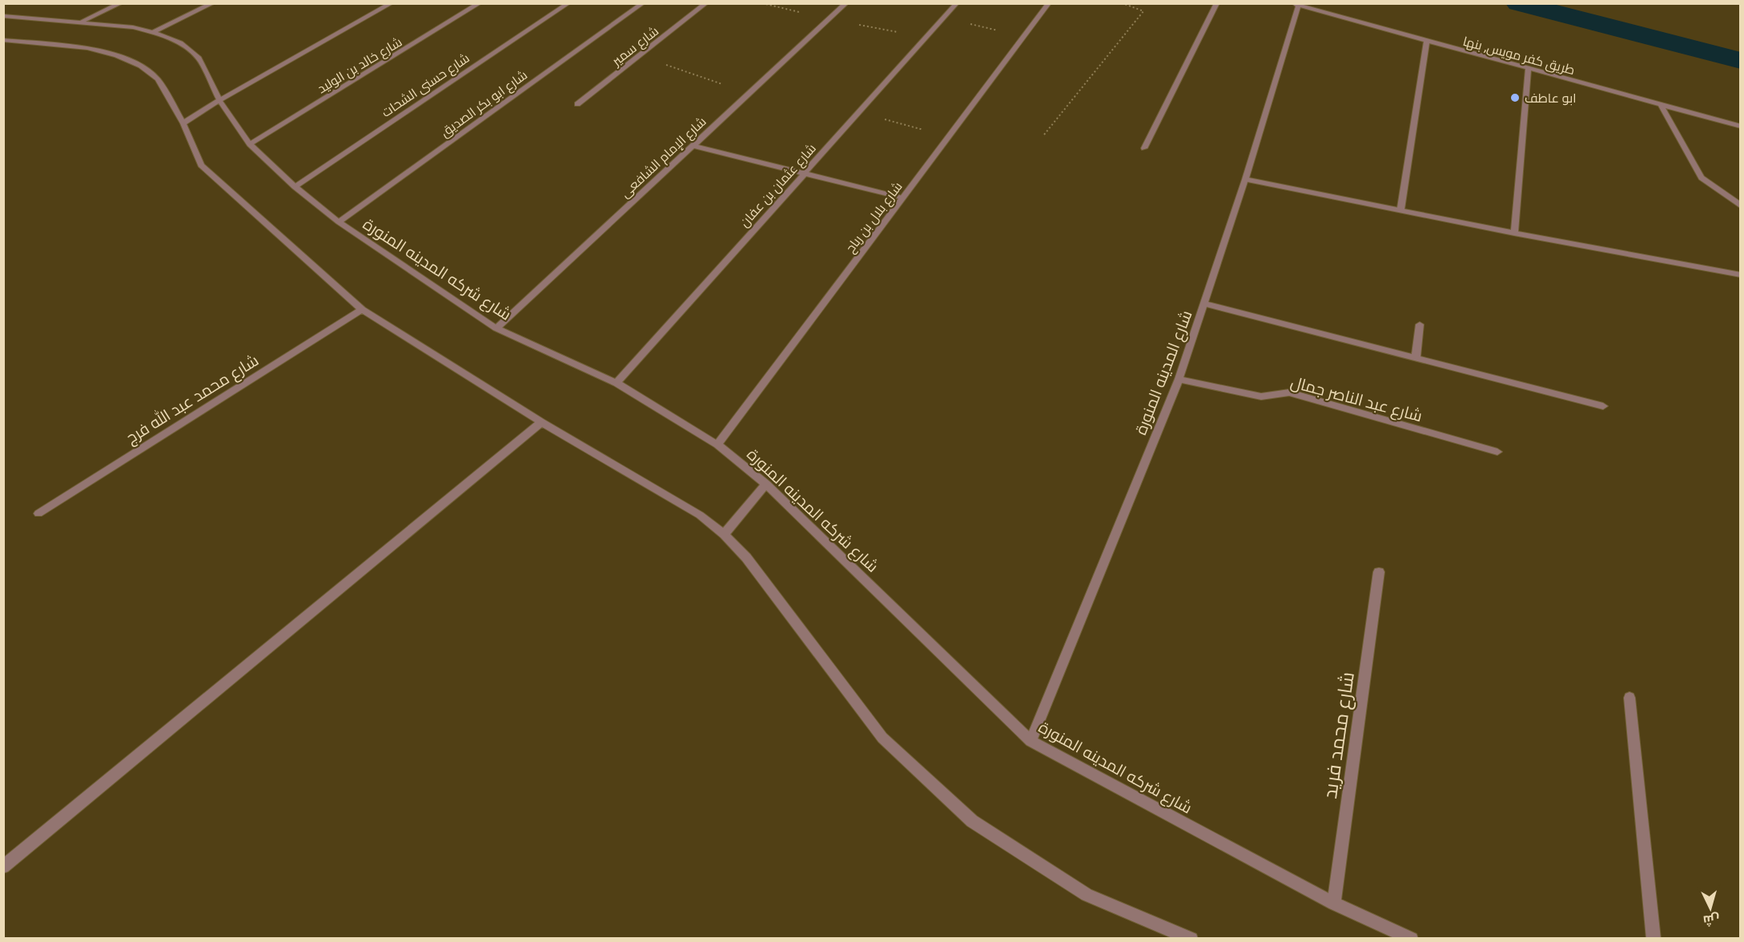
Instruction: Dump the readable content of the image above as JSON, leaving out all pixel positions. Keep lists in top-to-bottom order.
{
  "streets": {
    "street": [
      "شارع سمير",
      "طريق كفر مويس, بنها",
      "شارع خالد بن الوليد",
      "شارع حسنى الشحات",
      "شارع ابو بكر الصديق",
      "شارع الإمام الشافعى",
      "شارع عثمان بن عفان",
      "شارع بلال بن رباح",
      "شارع شركه المدينه المنورة",
      "شارع المدينه المنورة",
      "شارع محمد عبد الله فرج",
      "شارع عبد الناصر جمال",
      "شارع محمد فريد"
    ]
  },
  "crossings": [
    ["طريق كفر مويس, بنها", "شارع المدينه المنورة"],
    ["شارع خالد بن الوليد", "شارع شركه المدينه المنورة"],
    ["شارع حسنى الشحات", "شارع شركه المدينه المنورة"],
    ["شارع ابو بكر الصديق", "شارع شركه المدينه المنورة"],
    ["شارع الإمام الشافعى", "شارع شركه المدينه المنورة"],
    ["شارع عثمان بن عفان", "شارع شركه المدينه المنورة"],
    ["شارع بلال بن رباح", "شارع شركه المدينه المنورة"],
    ["شارع شركه المدينه المنورة", "شارع المدينه المنورة"],
    ["شارع شركه المدينه المنورة", "شارع محمد فريد"],
    ["شارع المدينه المنورة", "شارع عبد الناصر جمال"]
  ],
  "places": ["ابو عاطف"],
  "north": "bottom"
}
